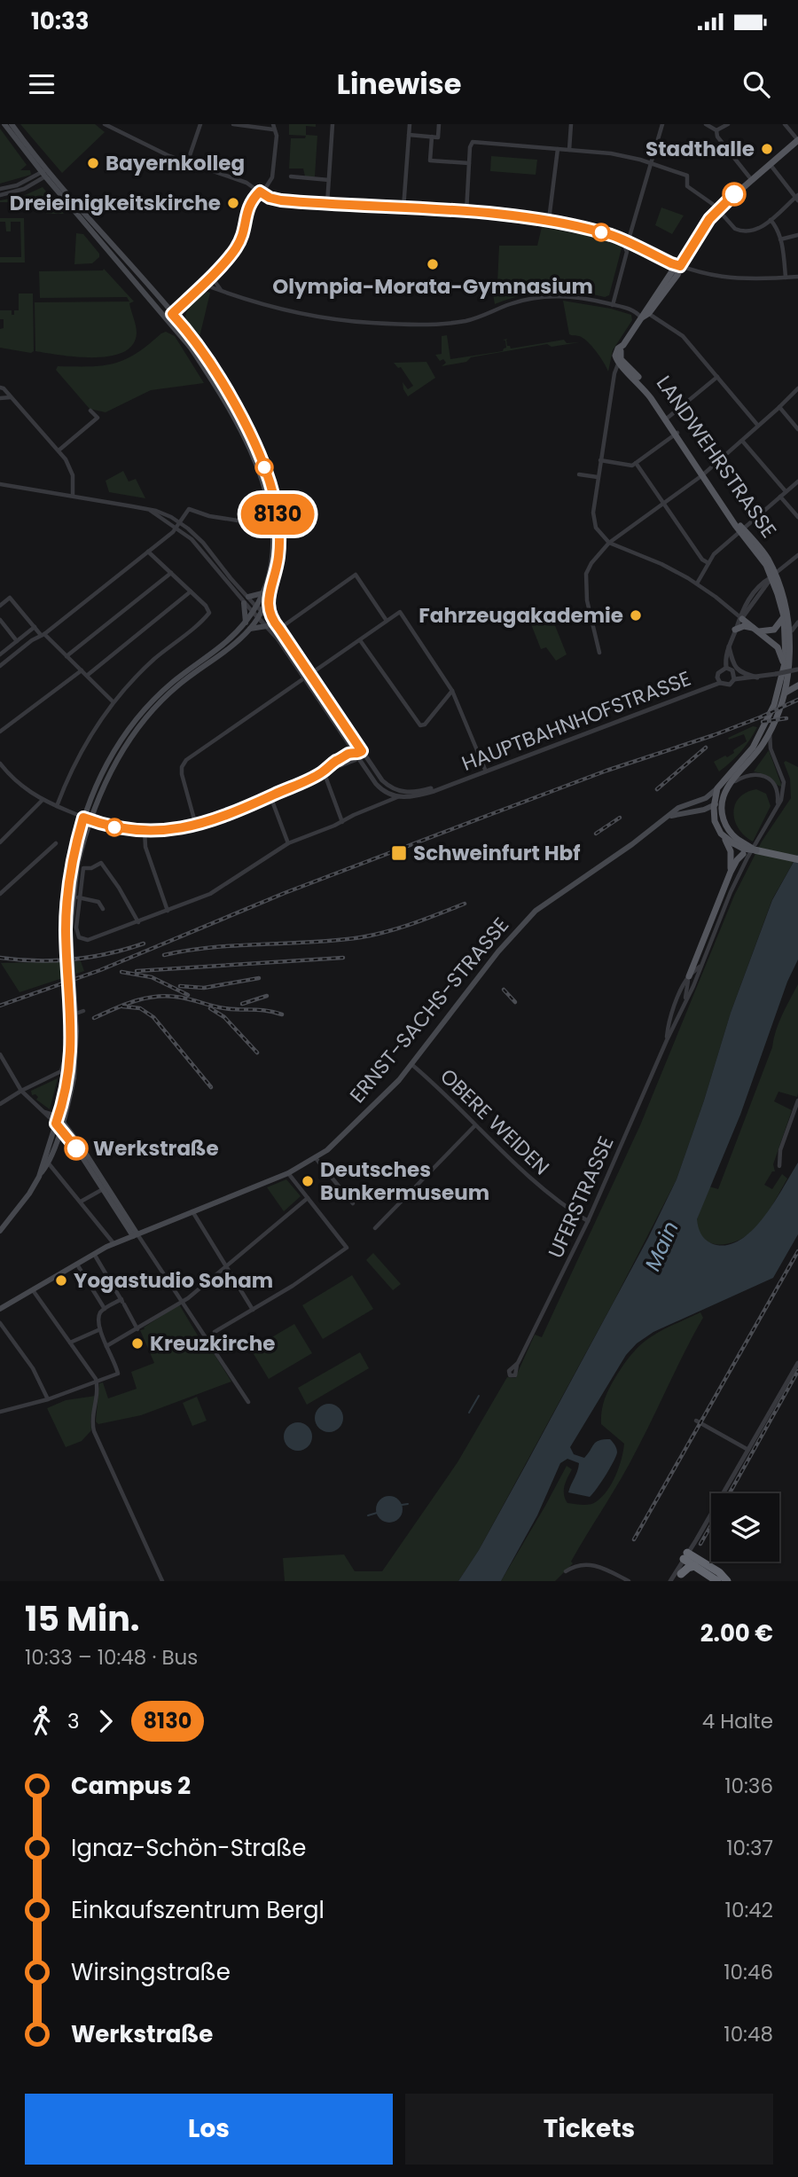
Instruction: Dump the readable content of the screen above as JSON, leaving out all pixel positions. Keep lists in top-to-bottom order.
{
  "streets": {
    "main road": ["LANDWEHRSTRASSE", "ERNST-SACHS-STRASSE"],
    "street": ["HAUPTBAHNHOFSTRASSE", "OBERE WEIDEN", "UFERSTRASSE"]
  },
  "crossings": [
    ["LANDWEHRSTRASSE", "HAUPTBAHNHOFSTRASSE"],
    ["LANDWEHRSTRASSE", "ERNST-SACHS-STRASSE"],
    ["ERNST-SACHS-STRASSE", "OBERE WEIDEN"],
    ["ERNST-SACHS-STRASSE", "UFERSTRASSE"],
    ["OBERE WEIDEN", "UFERSTRASSE"]
  ],
  "water": ["Main"],
  "places": {
    "other": [
      "Stadthalle",
      "Bayernkolleg",
      "Dreieinigkeitskirche",
      "Olympia-Morata-Gymnasium",
      "Fahrzeugakademie",
      "Werkstraße",
      "Deutsches Bunkermuseum",
      "Yogastudio Soham",
      "Kreuzkirche"
    ],
    "transit": ["Schweinfurt Hbf"]
  },
  "lines": ["bus line 8130"],
  "page": {
    "status": "10:33",
    "header": "Linewise",
    "on_map": "8130",
    "heading": ["15 Min.", "10:33 – 10:48 · Bus", "2.00 €"],
    "legs": ["3", "8130", "4 Halte"],
    "list": [
      {
        "name": "Campus 2",
        "value": "10:36"
      },
      {
        "name": "Ignaz-Schön-Straße",
        "value": "10:37"
      },
      {
        "name": "Einkaufszentrum Bergl",
        "value": "10:42"
      },
      {
        "name": "Wirsingstraße",
        "value": "10:46"
      },
      {
        "name": "Werkstraße",
        "value": "10:48"
      }
    ],
    "buttons": ["Los", "Tickets"]
  }
}
